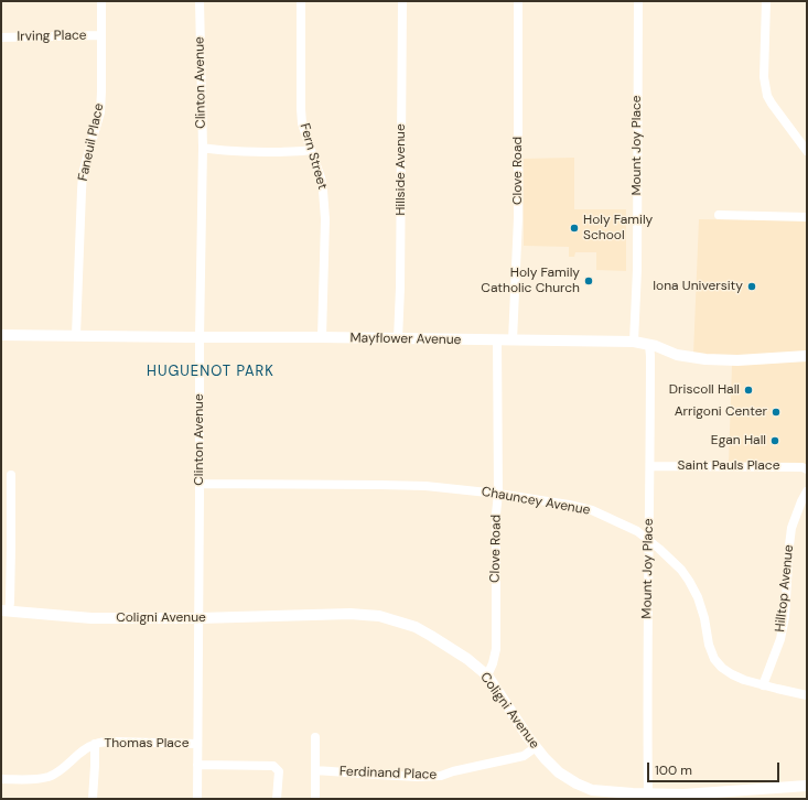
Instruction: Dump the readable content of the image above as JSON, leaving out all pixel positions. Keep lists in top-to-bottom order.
{
  "streets": {
    "street": [
      "Irving Place",
      "Clinton Avenue",
      "Faneuil Place",
      "Mount Joy Place",
      "Fern Street",
      "Hillside Avenue",
      "Clove Road",
      "Mayflower Avenue",
      "Saint Pauls Place",
      "Chauncey Avenue",
      "Hilltop Avenue",
      "Coligni Avenue",
      "Thomas Place",
      "Ferdinand Place"
    ]
  },
  "crossings": [
    ["Irving Place", "Faneuil Place"],
    ["Clinton Avenue", "Mayflower Avenue"],
    ["Clinton Avenue", "Chauncey Avenue"],
    ["Clinton Avenue", "Coligni Avenue"],
    ["Clinton Avenue", "Thomas Place"],
    ["Faneuil Place", "Mayflower Avenue"],
    ["Mount Joy Place", "Mayflower Avenue"],
    ["Mount Joy Place", "Saint Pauls Place"],
    ["Mount Joy Place", "Chauncey Avenue"],
    ["Mount Joy Place", "Coligni Avenue"],
    ["Fern Street", "Mayflower Avenue"],
    ["Hillside Avenue", "Mayflower Avenue"],
    ["Clove Road", "Mayflower Avenue"],
    ["Clove Road", "Chauncey Avenue"],
    ["Clove Road", "Coligni Avenue"],
    ["Chauncey Avenue", "Hilltop Avenue"],
    ["Coligni Avenue", "Ferdinand Place"]
  ],
  "districts": ["HUGUENOT PARK"],
  "places": [
    "Holy Family School",
    "Holy Family Catholic Church",
    "Iona University",
    "Driscoll Hall",
    "Arrigoni Center",
    "Egan Hall"
  ],
  "scale_bar": "100 m"
}
